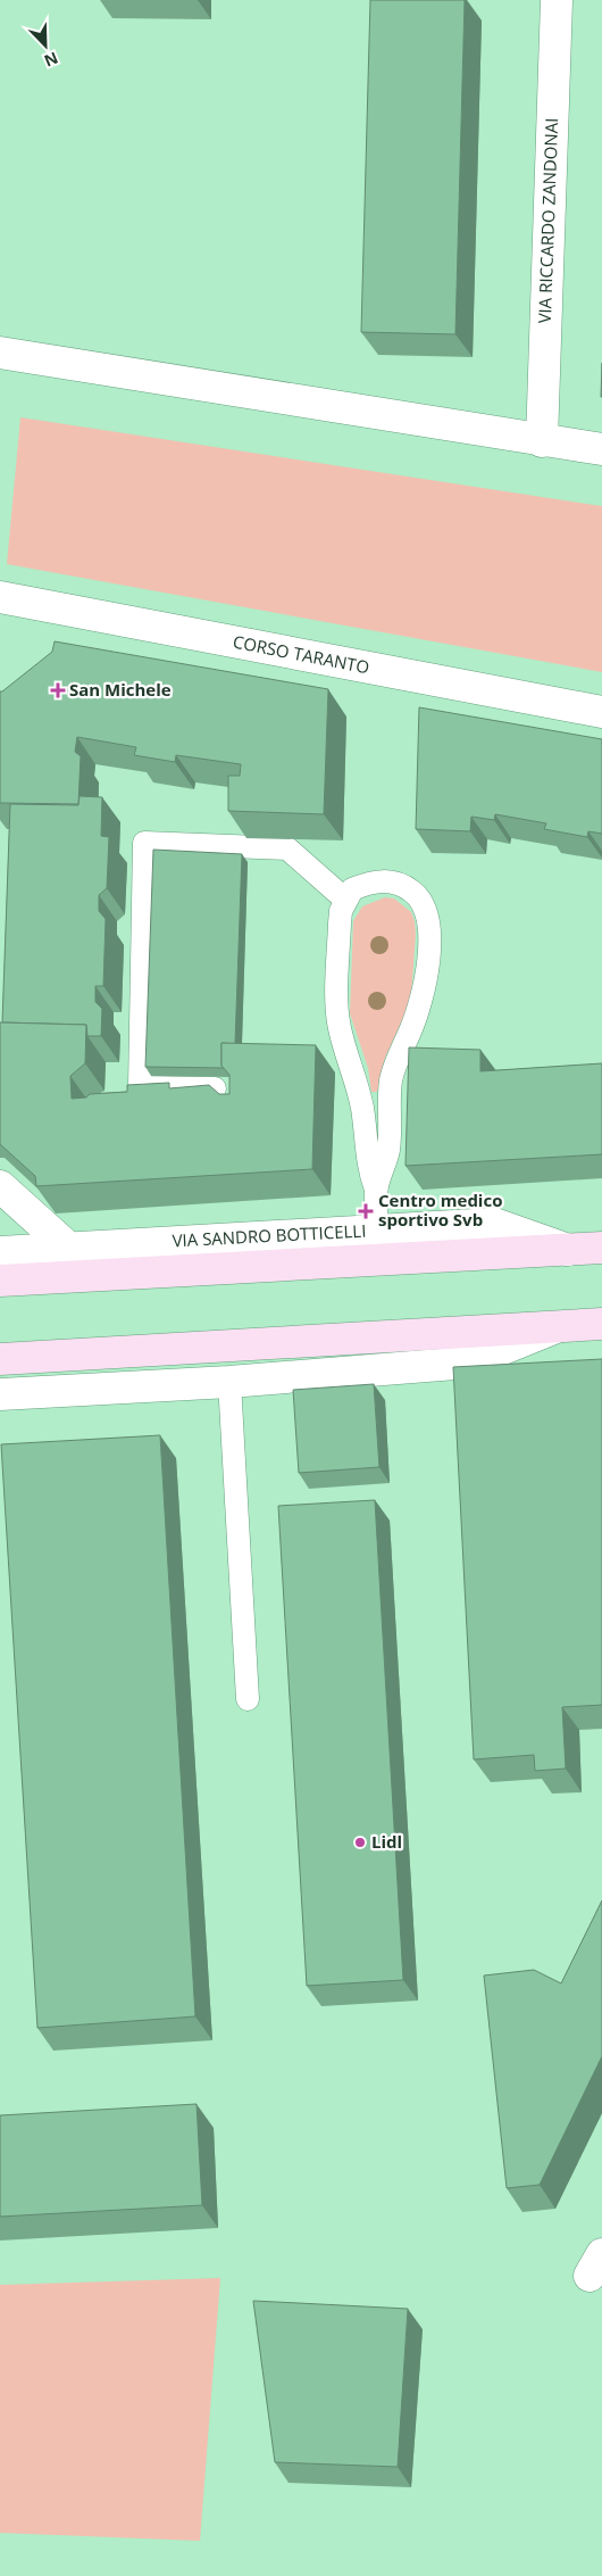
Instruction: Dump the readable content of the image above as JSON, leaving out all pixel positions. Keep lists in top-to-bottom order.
{
  "streets": {
    "main road": ["VIA SANDRO BOTTICELLI"],
    "street": ["VIA RICCARDO ZANDONAI", "CORSO TARANTO"]
  },
  "places": {
    "health": ["San Michele", "Centro medico sportivo Svb"],
    "other": ["Lidl"]
  },
  "north": "bottom right"
}
